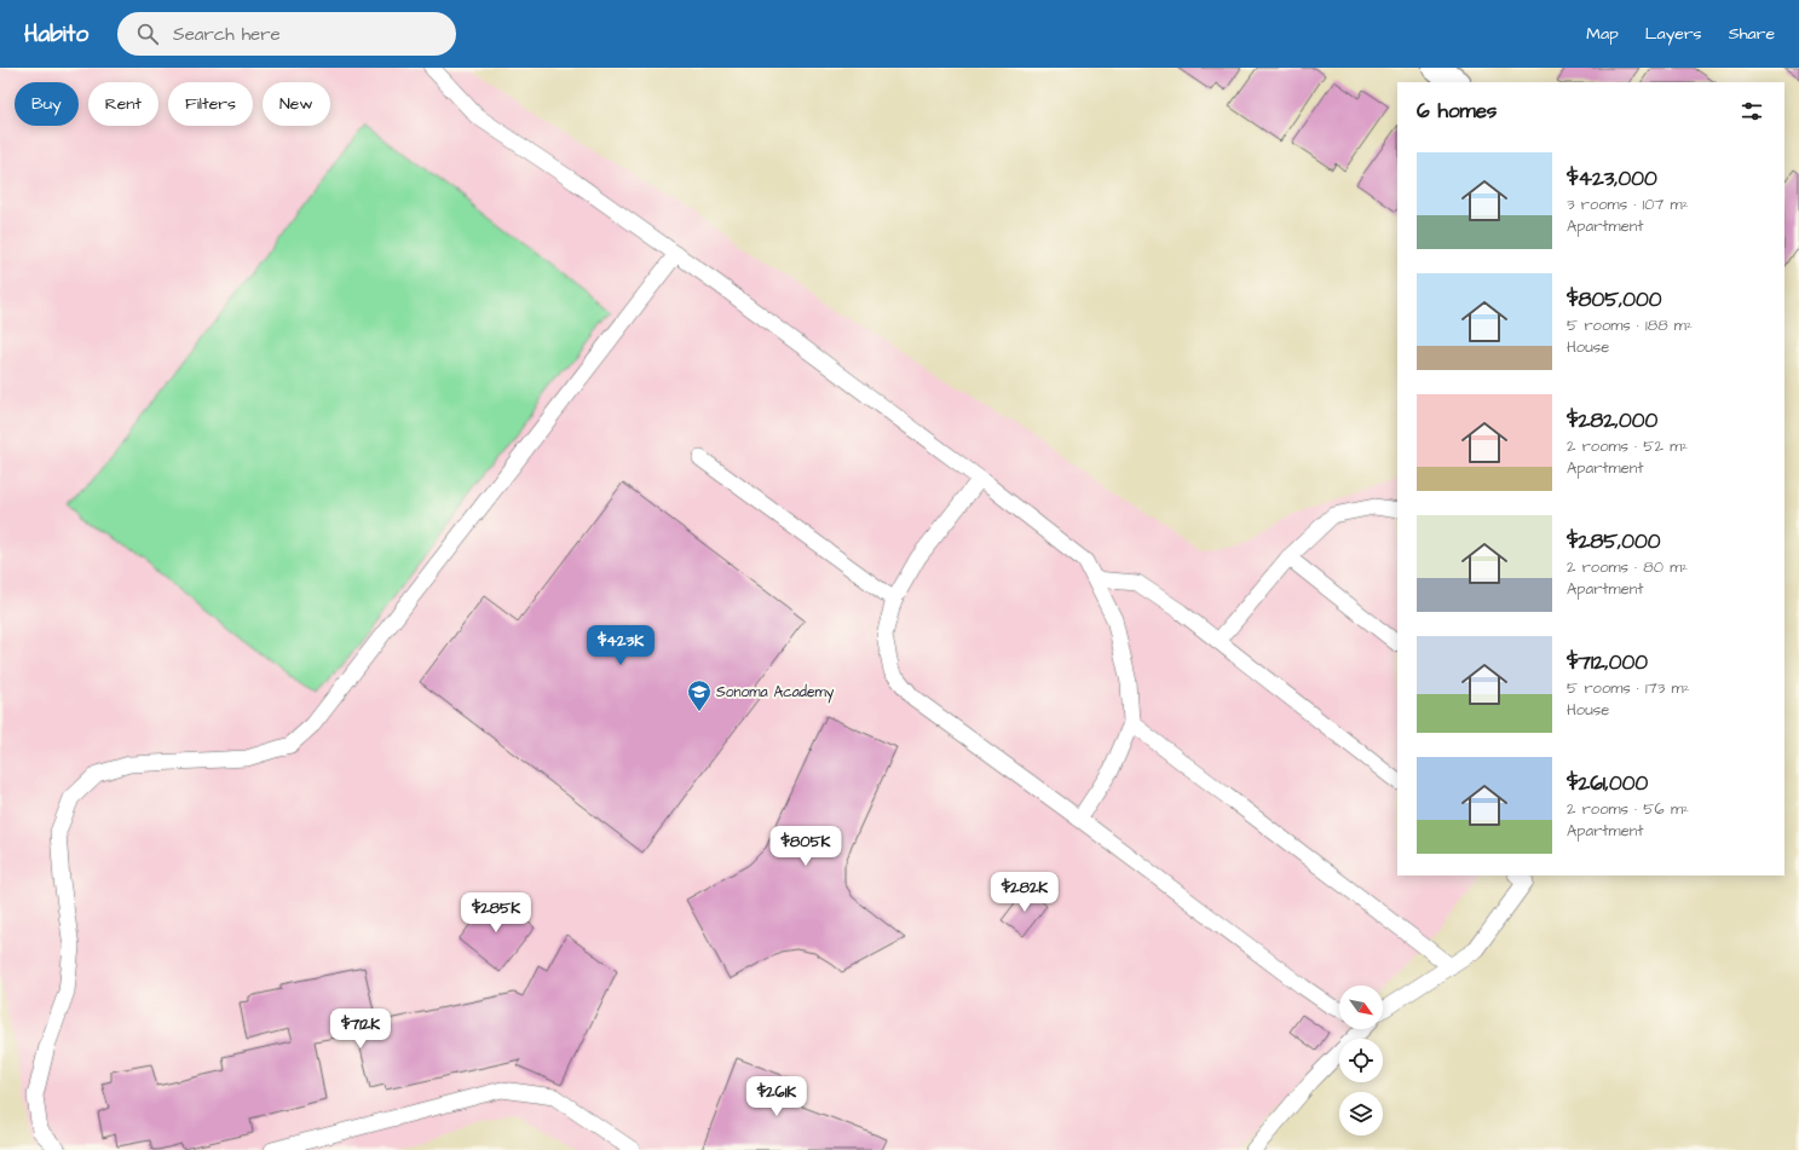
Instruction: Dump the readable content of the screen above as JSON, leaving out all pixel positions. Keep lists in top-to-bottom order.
{
  "places": {
    "school or university": ["Sonoma Academy"]
  },
  "north": "bottom right",
  "page": {
    "header": "Habito",
    "search": "Search here",
    "nav": ["Map", "Layers", "Share"],
    "chip": [
      "Buy",
      "Rent",
      "Filters",
      "New"
    ],
    "heading": "6 homes",
    "list": [
      {
        "name": "$423,000",
        "note": "3 rooms · 107 m² · Apartment"
      },
      {
        "name": "$805,000",
        "note": "5 rooms · 188 m² · House"
      },
      {
        "name": "$282,000",
        "note": "2 rooms · 52 m² · Apartment"
      },
      {
        "name": "$285,000",
        "note": "2 rooms · 80 m² · Apartment"
      },
      {
        "name": "$712,000",
        "note": "5 rooms · 173 m² · House"
      },
      {
        "name": "$261,000",
        "note": "2 rooms · 56 m² · Apartment"
      }
    ],
    "price": [
      "$423K",
      "$805K",
      "$282K",
      "$285K",
      "$712K",
      "$261K"
    ]
  }
}
